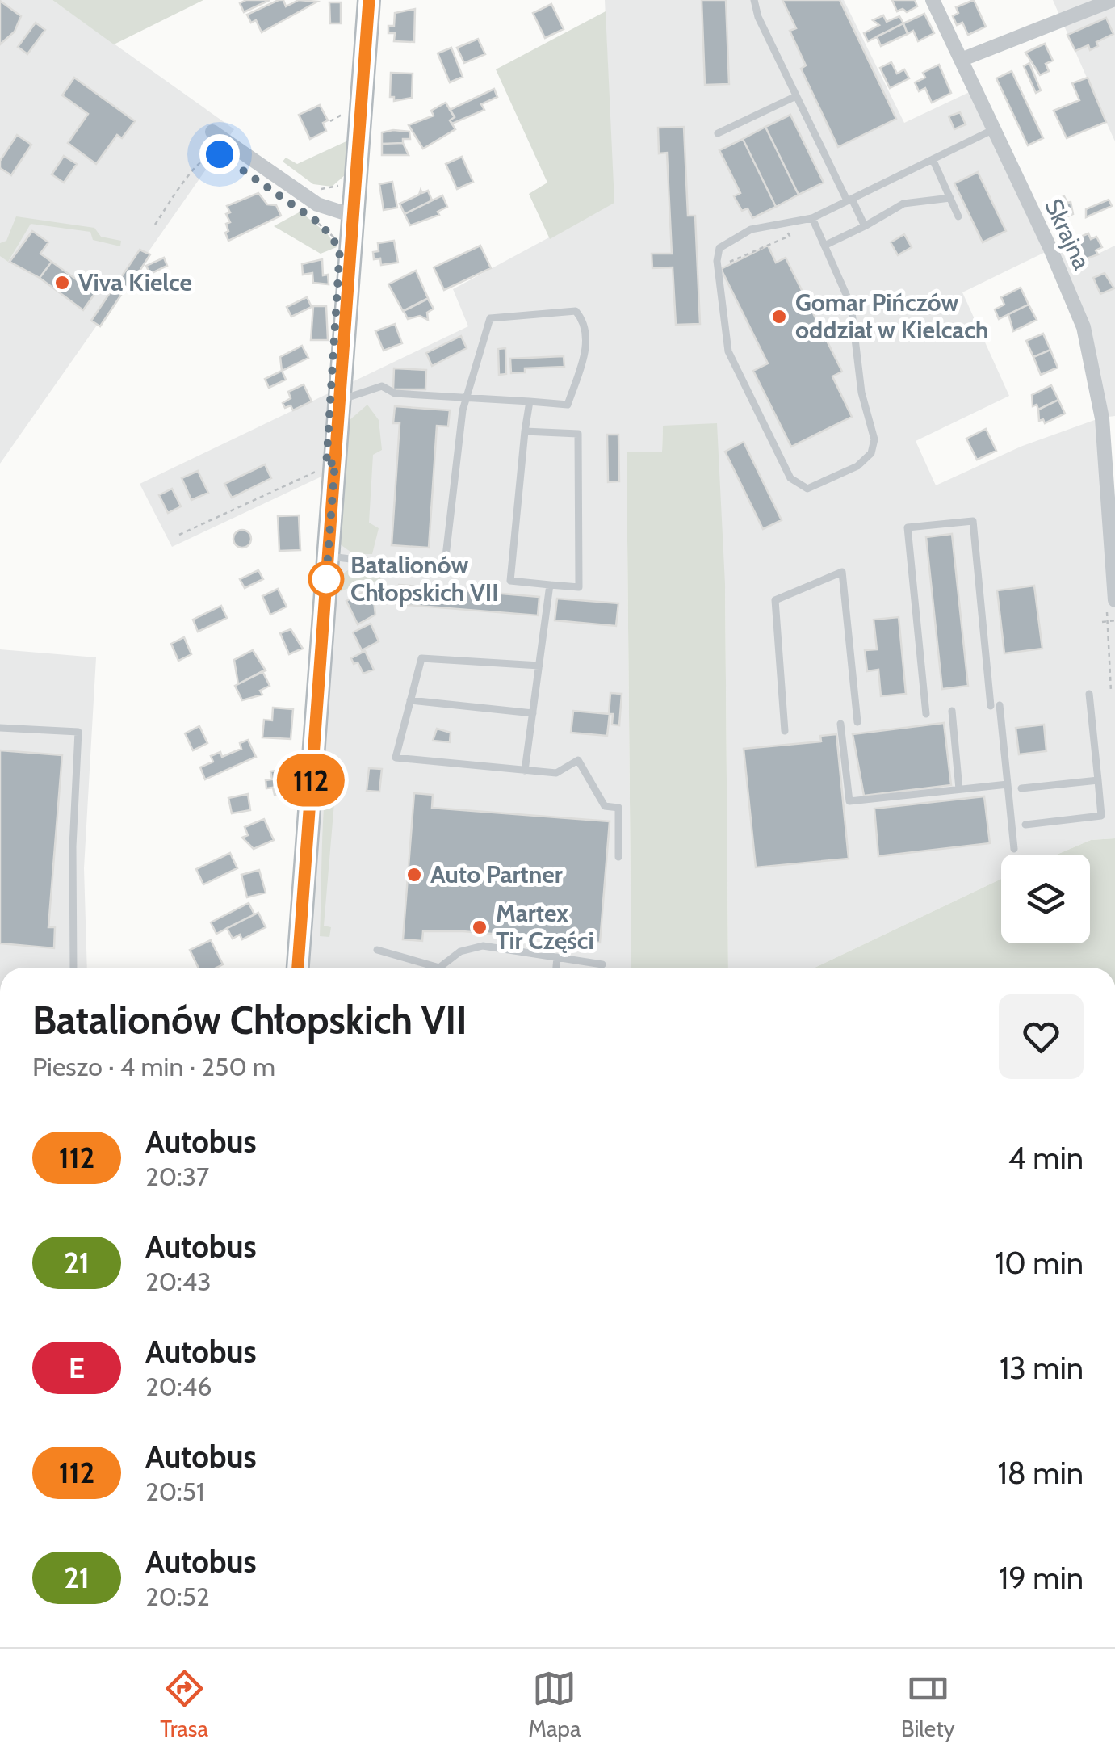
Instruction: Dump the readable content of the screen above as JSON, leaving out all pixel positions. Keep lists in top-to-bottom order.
{
  "streets": {
    "street": ["Skrajna"]
  },
  "places": [
    "Viva Kielce",
    "Gomar Pińczów oddział w Kielcach",
    "Batalionów Chłopskich VII",
    "Auto Partner",
    "Martex Tir Części"
  ],
  "lines": ["bus line 112"],
  "page": {
    "on_map": "112",
    "heading": ["Batalionów Chłopskich VII", "Pieszo · 4 min · 250 m"],
    "list": [
      {
        "mark": "112",
        "name": "Autobus",
        "note": "20:37",
        "value": "4 min"
      },
      {
        "mark": "21",
        "name": "Autobus",
        "note": "20:43",
        "value": "10 min"
      },
      {
        "mark": "E",
        "name": "Autobus",
        "note": "20:46",
        "value": "13 min"
      },
      {
        "mark": "112",
        "name": "Autobus",
        "note": "20:51",
        "value": "18 min"
      },
      {
        "mark": "21",
        "name": "Autobus",
        "note": "20:52",
        "value": "19 min"
      }
    ],
    "tabs": ["Trasa", "Mapa", "Bilety"]
  }
}
